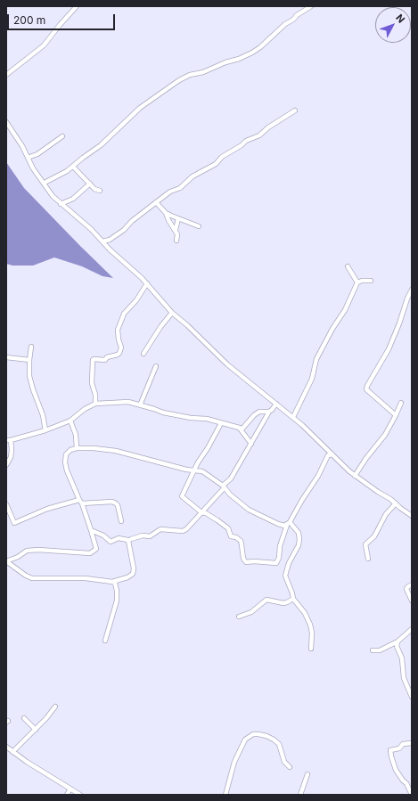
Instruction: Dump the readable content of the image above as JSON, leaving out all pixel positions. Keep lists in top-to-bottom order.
{
  "scale_bar": "200 m",
  "north": "top right"
}
